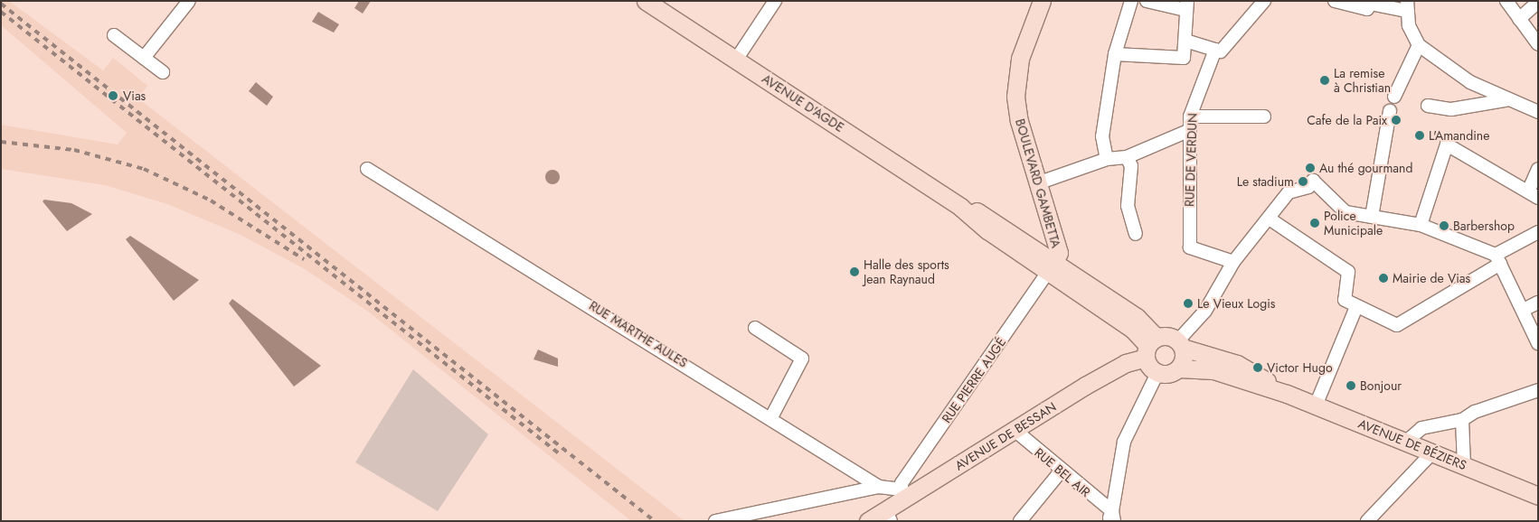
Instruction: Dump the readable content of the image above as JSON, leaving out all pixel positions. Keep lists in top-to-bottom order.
{
  "streets": {
    "main road": [
      "AVENUE D'AGDE",
      "BOULEVARD GAMBETTA",
      "AVENUE DE BESSAN",
      "AVENUE DE BÉZIERS"
    ],
    "street": [
      "RUE DE VERDUN",
      "RUE MARTHE AULES",
      "RUE PIERRE AUGÉ",
      "RUE BEL AIR"
    ]
  },
  "crossings": [
    ["AVENUE D'AGDE", "BOULEVARD GAMBETTA"],
    ["AVENUE D'AGDE", "RUE PIERRE AUGÉ"],
    ["AVENUE D'AGDE", "AVENUE DE BESSAN"],
    ["AVENUE D'AGDE", "AVENUE DE BÉZIERS"],
    ["BOULEVARD GAMBETTA", "RUE PIERRE AUGÉ"],
    ["RUE MARTHE AULES", "RUE PIERRE AUGÉ"],
    ["RUE MARTHE AULES", "AVENUE DE BESSAN"],
    ["RUE PIERRE AUGÉ", "AVENUE DE BESSAN"],
    ["AVENUE DE BESSAN", "AVENUE DE BÉZIERS"],
    ["AVENUE DE BESSAN", "RUE BEL AIR"]
  ],
  "places": [
    "La remise à Christian",
    "Vias",
    "Cafe de la Paix",
    "L'Amandine",
    "Au thé gourmand",
    "Le stadium",
    "Police Municipale",
    "Barbershop",
    "Halle des sports Jean Raynaud",
    "Mairie de Vias",
    "Le Vieux Logis",
    "Victor Hugo",
    "Bonjour"
  ]
}
